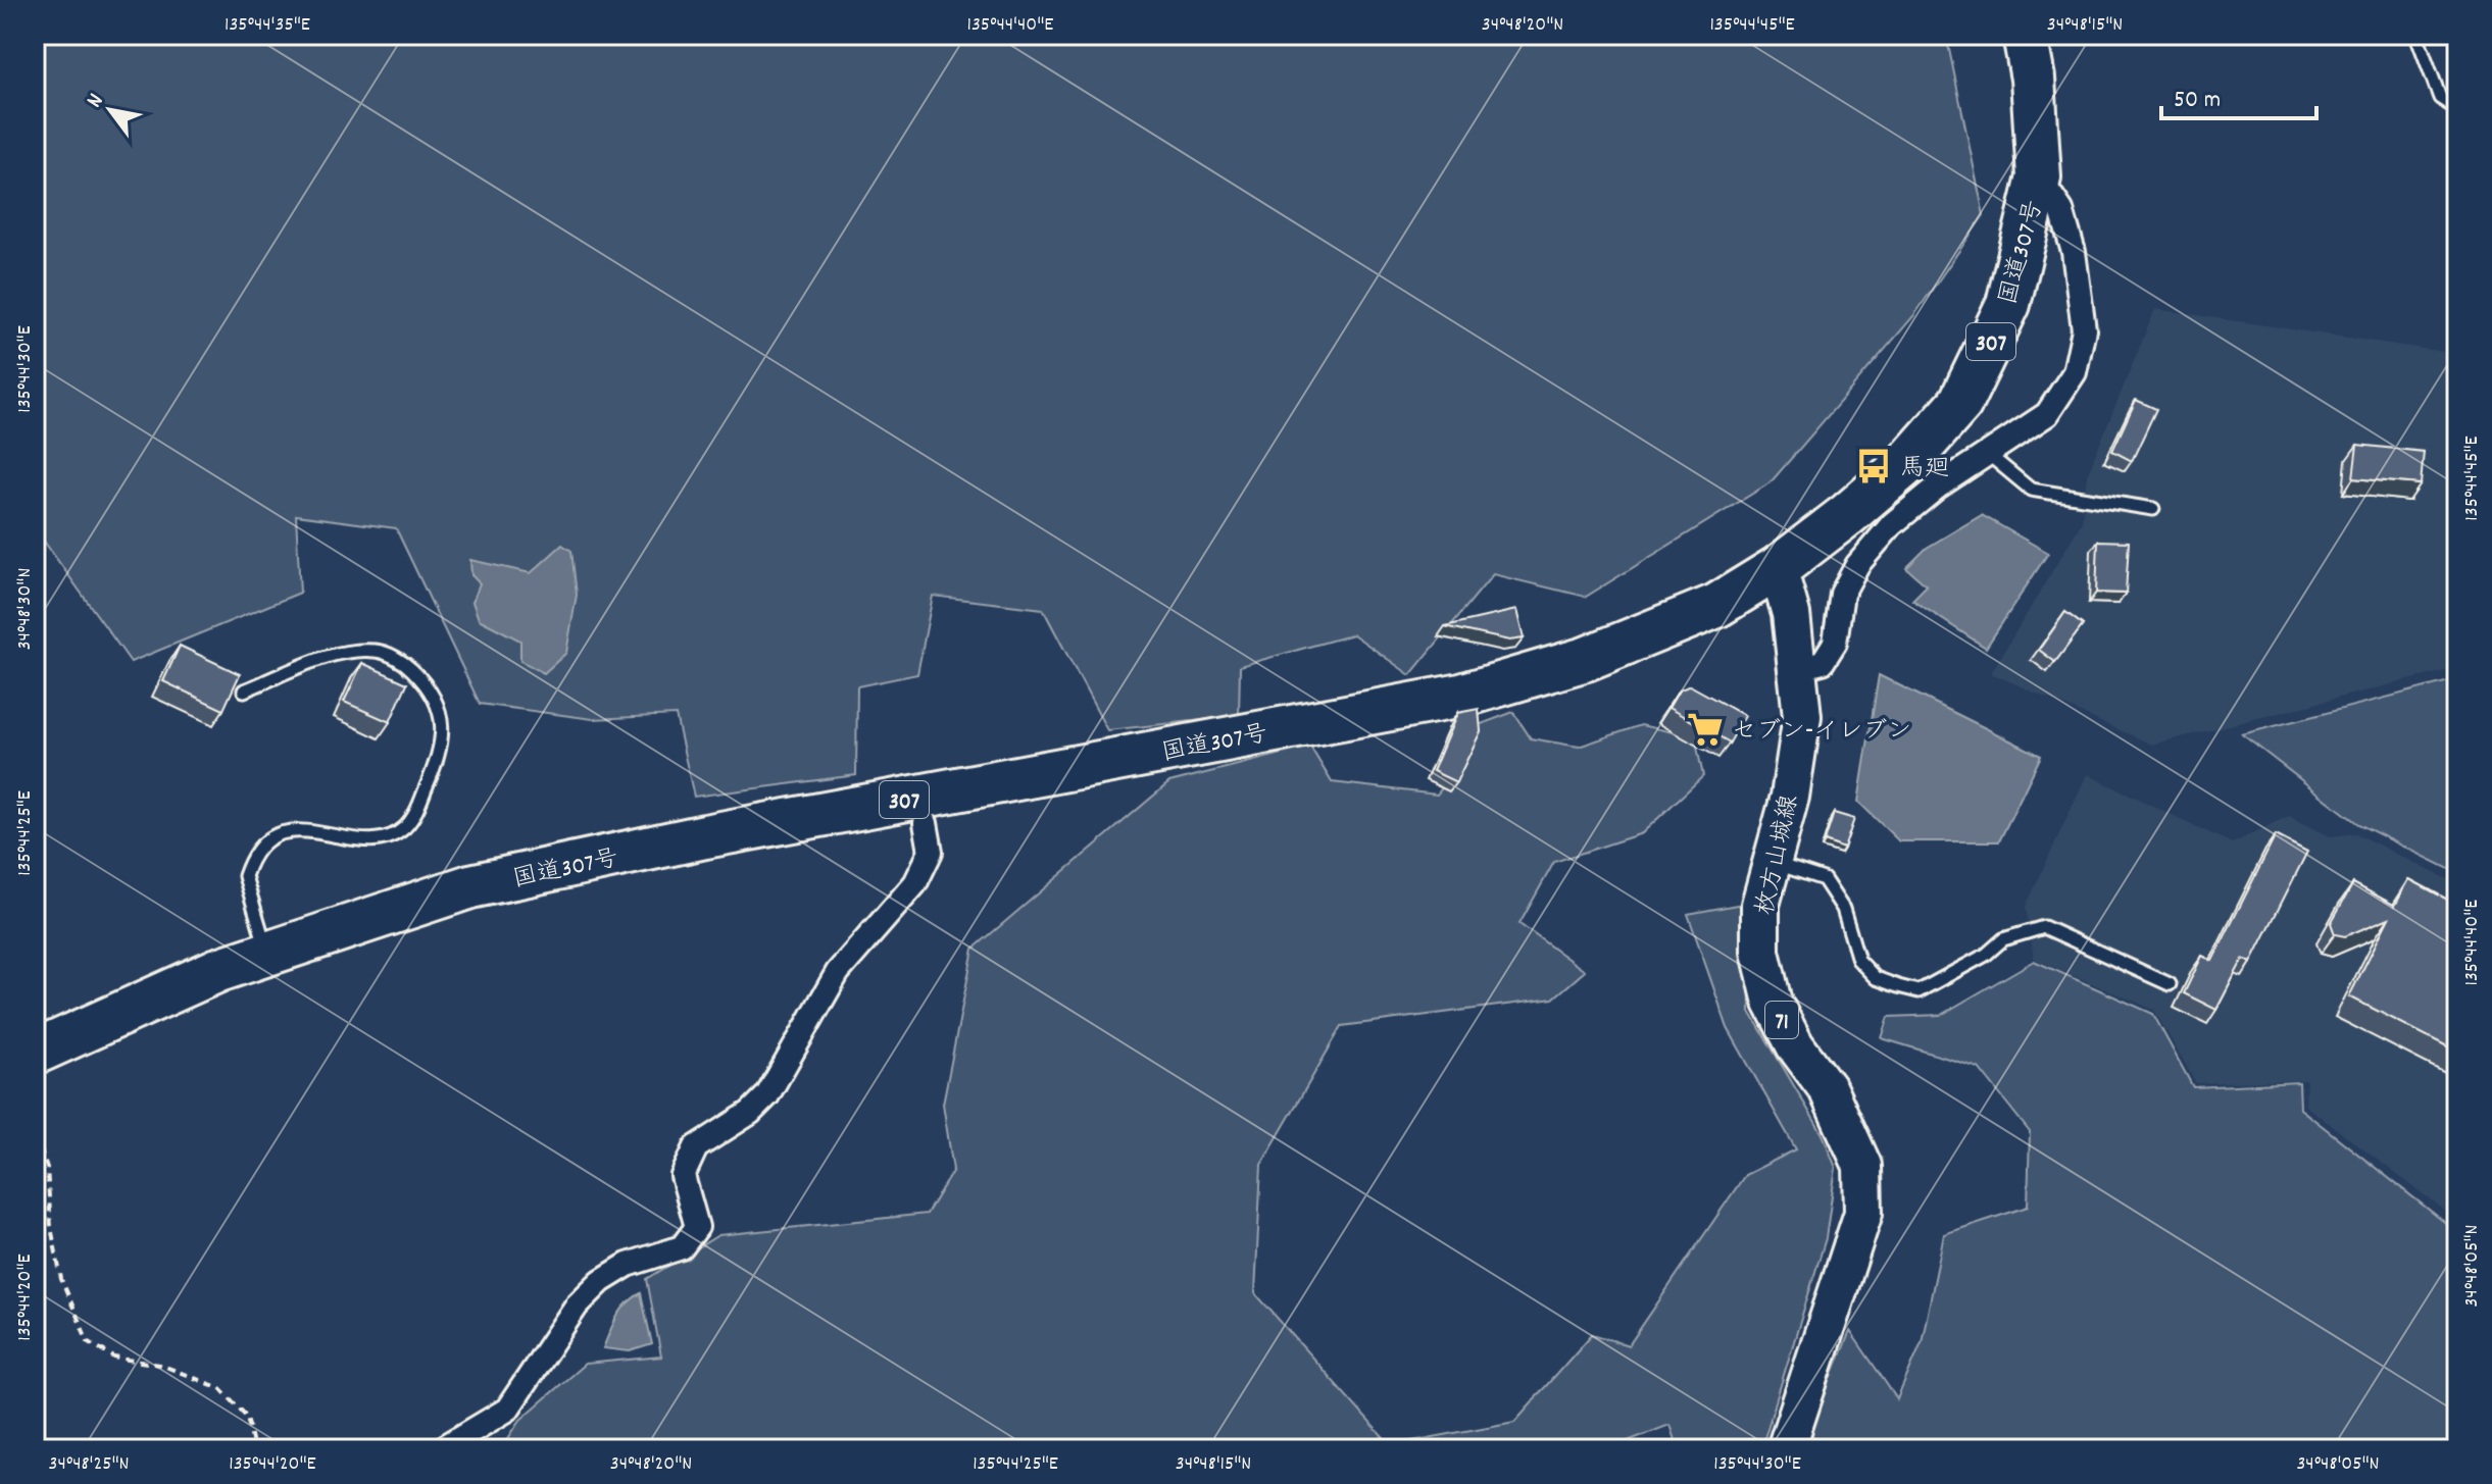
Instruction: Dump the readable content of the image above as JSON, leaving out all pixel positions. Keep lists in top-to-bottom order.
{
  "streets": {
    "highway": ["国道307号", "307"],
    "main road": ["枚方山城線", "71"]
  },
  "crossings": [
    ["国道307号", "枚方山城線"]
  ],
  "places": {
    "bus stop": ["馬廻"],
    "supermarket": ["セブン-イレブン"]
  },
  "scale_bar": "50 m",
  "north": "top left",
  "coordinates": [
    "135°44'35\"E",
    "135°44'40\"E",
    "34°48'20\"N",
    "135°44'45\"E",
    "34°48'15\"N",
    "135°44'30\"E",
    "34°48'30\"N",
    "135°44'25\"E",
    "34°48'05\"N",
    "135°44'20\"E",
    "34°48'25\"N"
  ]
}
